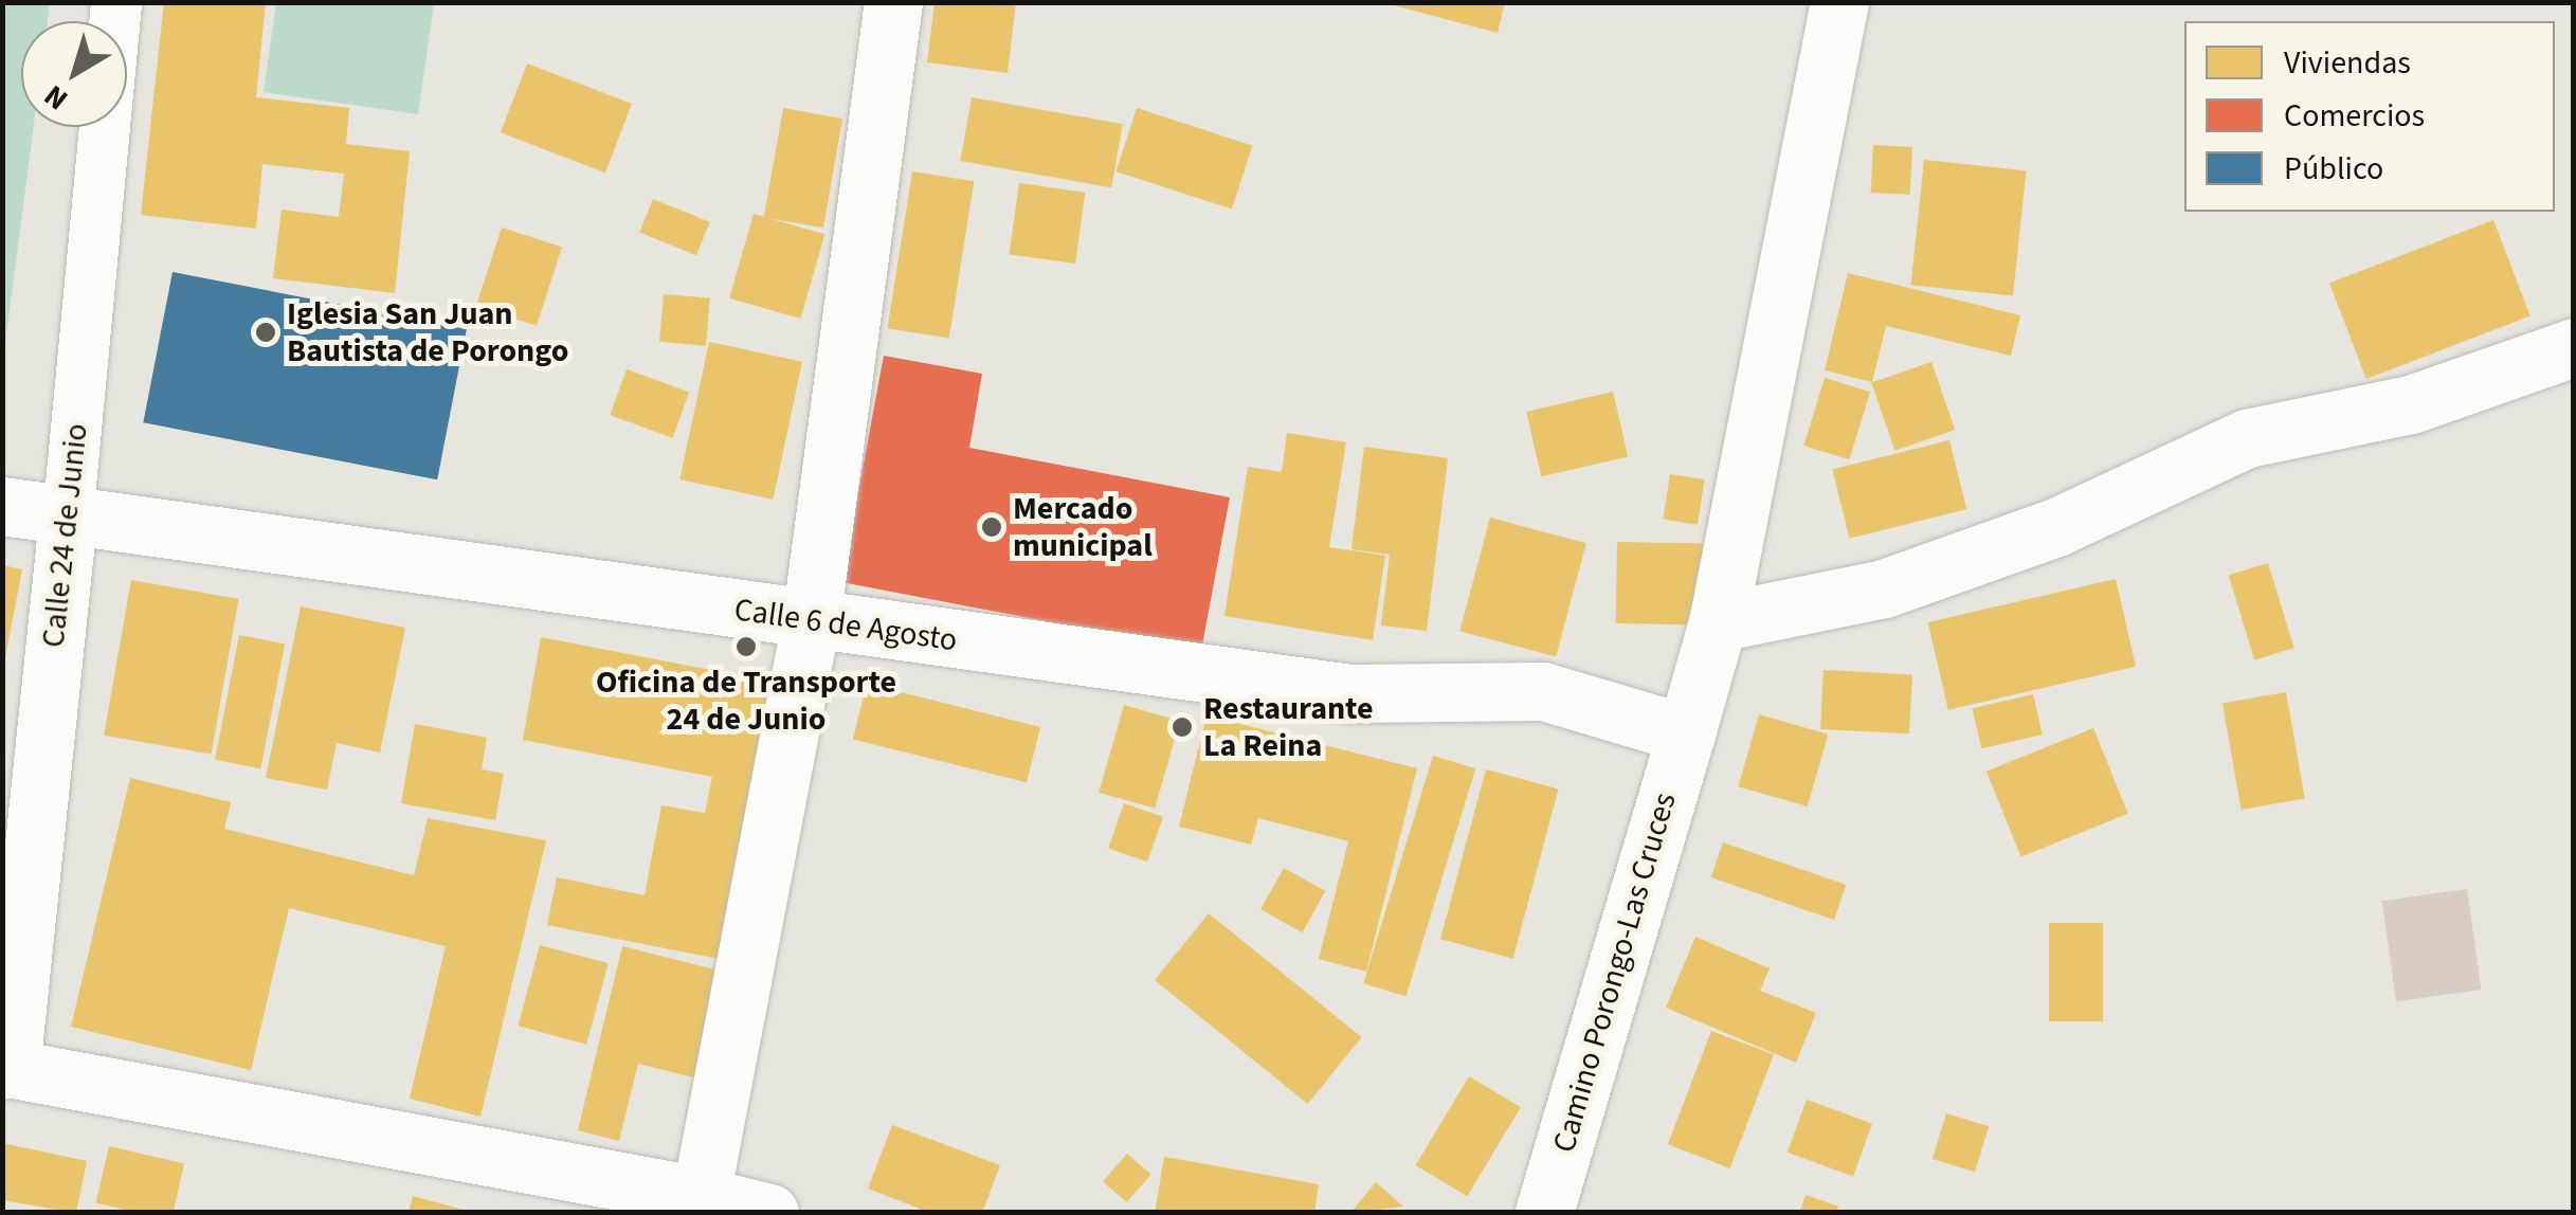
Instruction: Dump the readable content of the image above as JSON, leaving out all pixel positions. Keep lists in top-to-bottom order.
{
  "streets": {
    "street": ["Calle 24 de Junio", "Calle 6 de Agosto", "Camino Porongo-Las Cruces"]
  },
  "crossings": [
    ["Calle 24 de Junio", "Calle 6 de Agosto"],
    ["Calle 6 de Agosto", "Camino Porongo-Las Cruces"]
  ],
  "places": [
    "Iglesia San Juan Bautista de Porongo",
    "Mercado municipal",
    "Oficina de Transporte 24 de Junio",
    "Restaurante La Reina"
  ],
  "legend": ["Viviendas", "Comercios", "Público"],
  "north": "bottom left"
}
